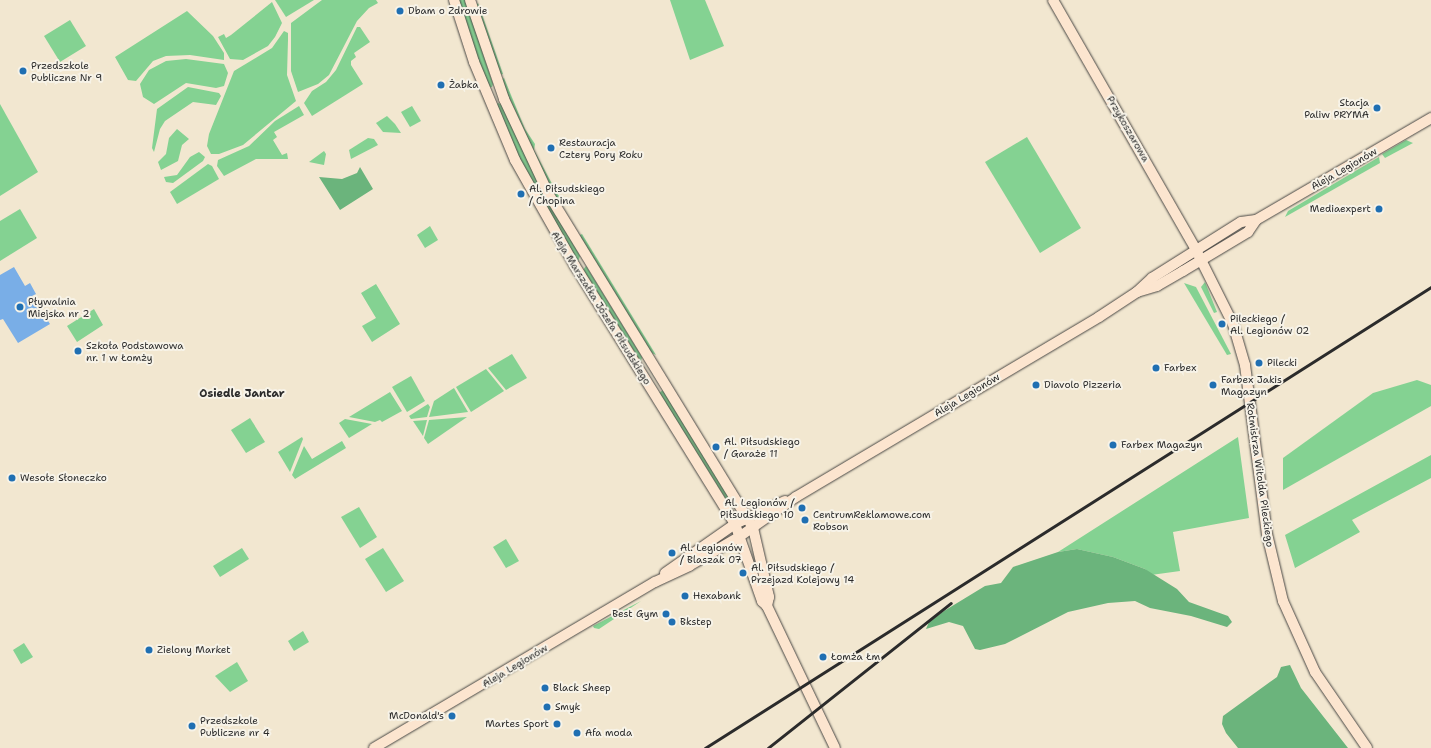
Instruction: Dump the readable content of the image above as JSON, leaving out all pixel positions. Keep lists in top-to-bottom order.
{
  "streets": {
    "street": [
      "Przykoszarowa",
      "Aleja Legionów",
      "Aleja Marszałka Józefa Piłsudskiego",
      "Rotmistrza Witolda Pileckiego"
    ]
  },
  "crossings": [
    ["Przykoszarowa", "Aleja Legionów"],
    ["Przykoszarowa", "Rotmistrza Witolda Pileckiego"],
    ["Aleja Legionów", "Aleja Marszałka Józefa Piłsudskiego"],
    ["Aleja Legionów", "Rotmistrza Witolda Pileckiego"]
  ],
  "districts": ["Osiedle Jantar"],
  "places": [
    "Dbam o Zdrowie",
    "Przedszkole Publiczne Nr 9",
    "Żabka",
    "Stacja Paliw PRYMA",
    "Restauracja Cztery Pory Roku",
    "Al. Piłsudskiego / Chopina",
    "Mediaexpert",
    "Pływalnia Miejska nr 2",
    "Pileckiego / Al. Legionów 02",
    "Szkoła Podstawowa nr. 1 w Łomży",
    "Pilecki",
    "Farbex",
    "Diavolo Pizzeria",
    "Farbex Jakis Magazyn",
    "Farbex Magazyn",
    "Al. Piłsudskiego / Garaże 11",
    "Wesołe Słoneczko",
    "Al. Legionów / Piłsudskiego 10",
    "CentrumReklamowe.com Robson",
    "Al. Legionów / Blaszak 07",
    "Al. Piłsudskiego / Przejazd Kolejowy 14",
    "Hexabank",
    "Best Gym",
    "Bkstep",
    "Zielony Market",
    "Łomża Łm",
    "Black Sheep",
    "Smyk",
    "McDonald's",
    "Martes Sport",
    "Przedszkole Publiczne nr 4",
    "Afa moda"
  ]
}
